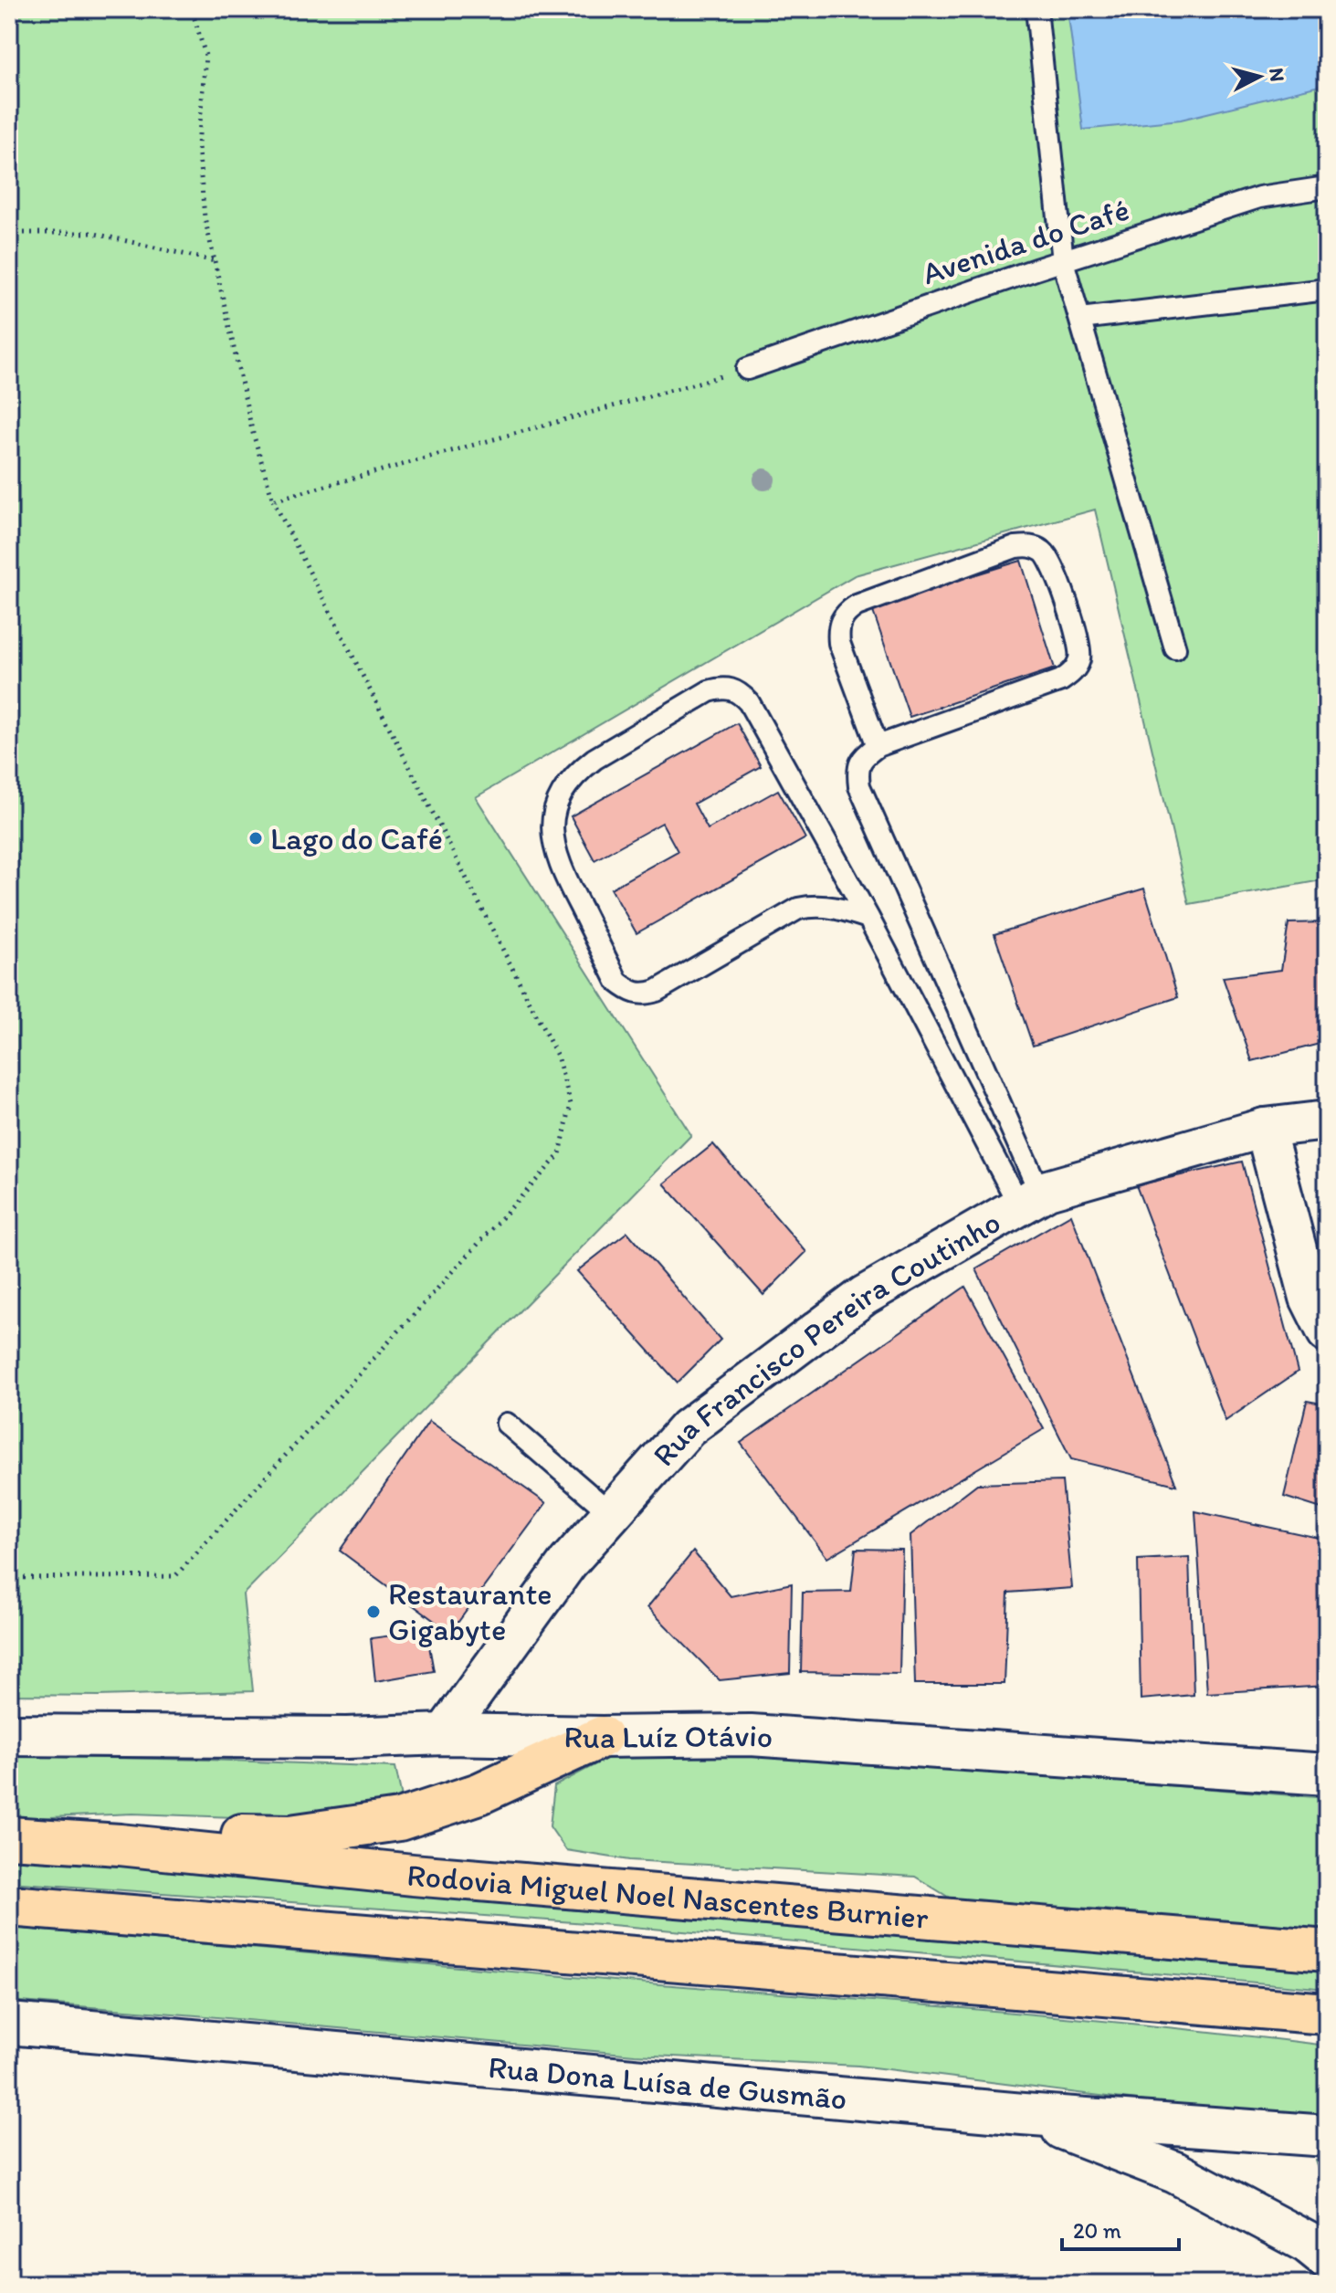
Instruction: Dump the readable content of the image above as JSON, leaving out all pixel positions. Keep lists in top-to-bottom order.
{
  "streets": {
    "highway": ["Rodovia Miguel Noel Nascentes Burnier"],
    "street": ["Rua Francisco Pereira Coutinho", "Rua Luíz Otávio", "Rua Dona Luísa de Gusmão"],
    "lane": ["Avenida do Café"]
  },
  "crossings": [
    ["Rua Francisco Pereira Coutinho", "Rua Luíz Otávio"]
  ],
  "places": ["Lago do Café", "Restaurante Gigabyte"],
  "scale_bar": "20 m",
  "north": "right"
}
